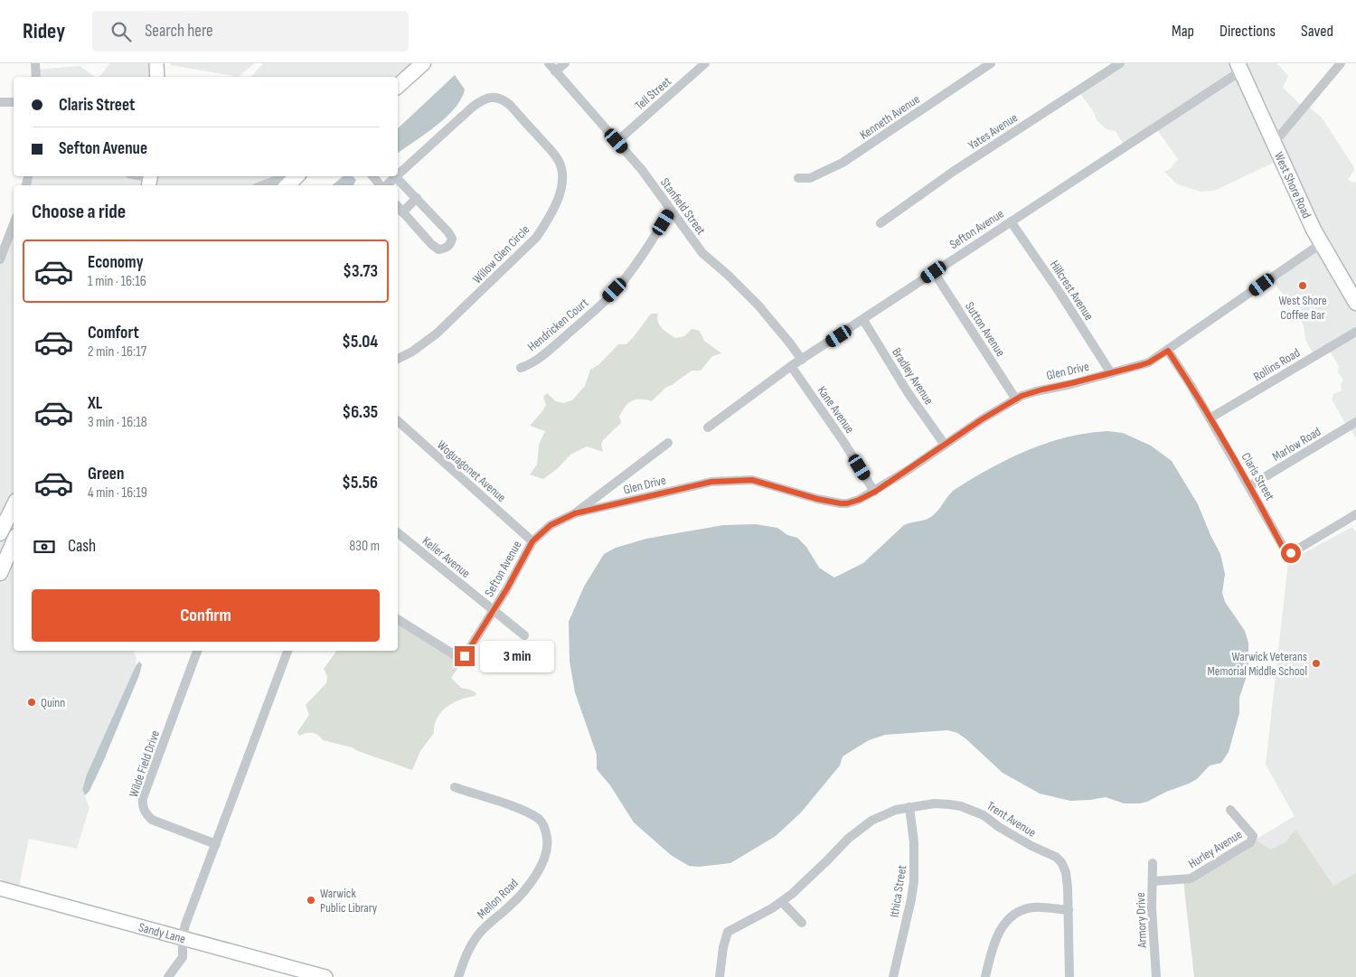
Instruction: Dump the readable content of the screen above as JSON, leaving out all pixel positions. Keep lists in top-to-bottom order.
{
  "streets": {
    "main road": ["West Shore Road", "Sandy Lane"],
    "street": [
      "Tell Street",
      "Kenneth Avenue",
      "Yates Avenue",
      "Stanfield Street",
      "Sefton Avenue",
      "Willow Glen Circle",
      "Hillcrest Avenue",
      "Hendricken Court",
      "Sutton Avenue",
      "Rollins Road",
      "Glen Drive",
      "Bradley Avenue",
      "Kane Avenue",
      "Marlow Road",
      "Woguagonet Avenue",
      "Claris Street",
      "Keller Avenue",
      "Wilde Field Drive",
      "Trent Avenue",
      "Hurley Avenue",
      "Ithica Street",
      "Mellon Road",
      "Armory Drive"
    ]
  },
  "crossings": [
    ["Tell Street", "Stanfield Street"],
    ["West Shore Road", "Sefton Avenue"],
    ["West Shore Road", "Glen Drive"],
    ["Stanfield Street", "Sefton Avenue"],
    ["Stanfield Street", "Hendricken Court"],
    ["Sefton Avenue", "Hillcrest Avenue"],
    ["Sefton Avenue", "Sutton Avenue"],
    ["Sefton Avenue", "Glen Drive"],
    ["Sefton Avenue", "Bradley Avenue"],
    ["Sefton Avenue", "Kane Avenue"],
    ["Sefton Avenue", "Woguagonet Avenue"],
    ["Sefton Avenue", "Keller Avenue"],
    ["Hillcrest Avenue", "Glen Drive"],
    ["Sutton Avenue", "Glen Drive"],
    ["Rollins Road", "Claris Street"],
    ["Glen Drive", "Bradley Avenue"],
    ["Glen Drive", "Kane Avenue"],
    ["Glen Drive", "Claris Street"],
    ["Marlow Road", "Claris Street"],
    ["Trent Avenue", "Ithica Street"],
    ["Hurley Avenue", "Armory Drive"]
  ],
  "places": [
    "West Shore Coffee Bar",
    "Warwick Veterans Memorial Middle School",
    "Quinn",
    "Warwick Public Library"
  ],
  "page": {
    "header": "Ridey",
    "search": "Search here",
    "nav": ["Map", "Directions", "Saved"],
    "banner": ["Claris Street", "Sefton Avenue"],
    "heading": "Choose a ride",
    "list": [
      {
        "name": "Economy",
        "note": "1 min · 16:16",
        "value": "$3.73"
      },
      {
        "name": "Comfort",
        "note": "2 min · 16:17",
        "value": "$5.04"
      },
      {
        "name": "XL",
        "note": "3 min · 16:18",
        "value": "$6.35"
      },
      {
        "name": "Green",
        "note": "4 min · 16:19",
        "value": "$5.56"
      }
    ],
    "pay": ["Cash", "830 m"],
    "buttons": "Confirm",
    "bubble": "3 min"
  }
}
